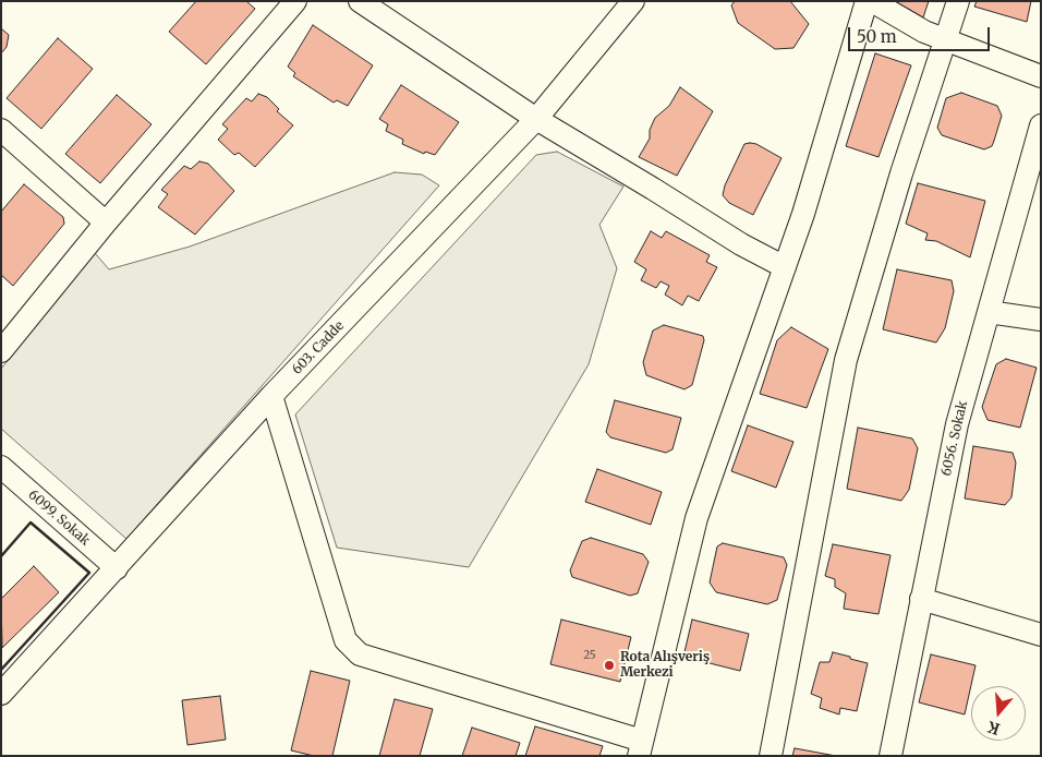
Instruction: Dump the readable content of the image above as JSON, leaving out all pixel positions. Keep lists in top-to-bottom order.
{
  "streets": {
    "street": ["603. Cadde", "6056. Sokak", "6099. Sokak"]
  },
  "crossings": [
    ["603. Cadde", "6099. Sokak"]
  ],
  "places": ["Rota Alışveriş Merkezi"],
  "house_numbers": ["25"],
  "scale_bar": "50 m",
  "north": "bottom"
}
